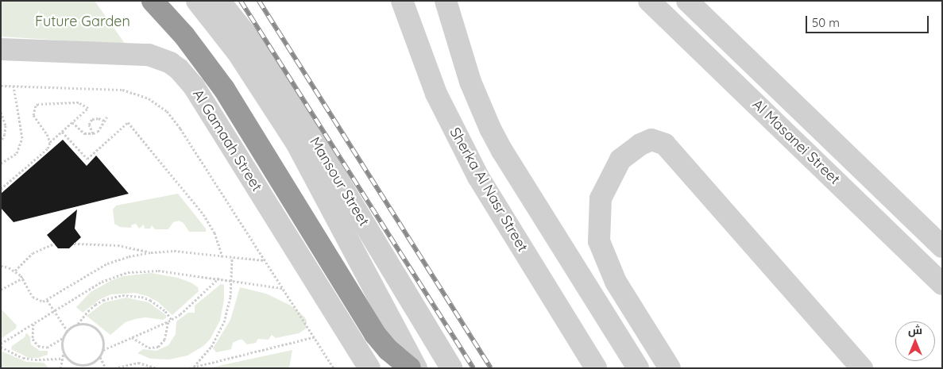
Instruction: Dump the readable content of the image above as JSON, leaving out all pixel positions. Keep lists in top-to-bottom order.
{
  "streets": {
    "street": [
      "Al Gamaah Street",
      "Al Masanei Street",
      "Mansour Street",
      "Sherka Al Nasr Street"
    ]
  },
  "parks": ["Future Garden"],
  "scale_bar": "50 m",
  "north": "top"
}
